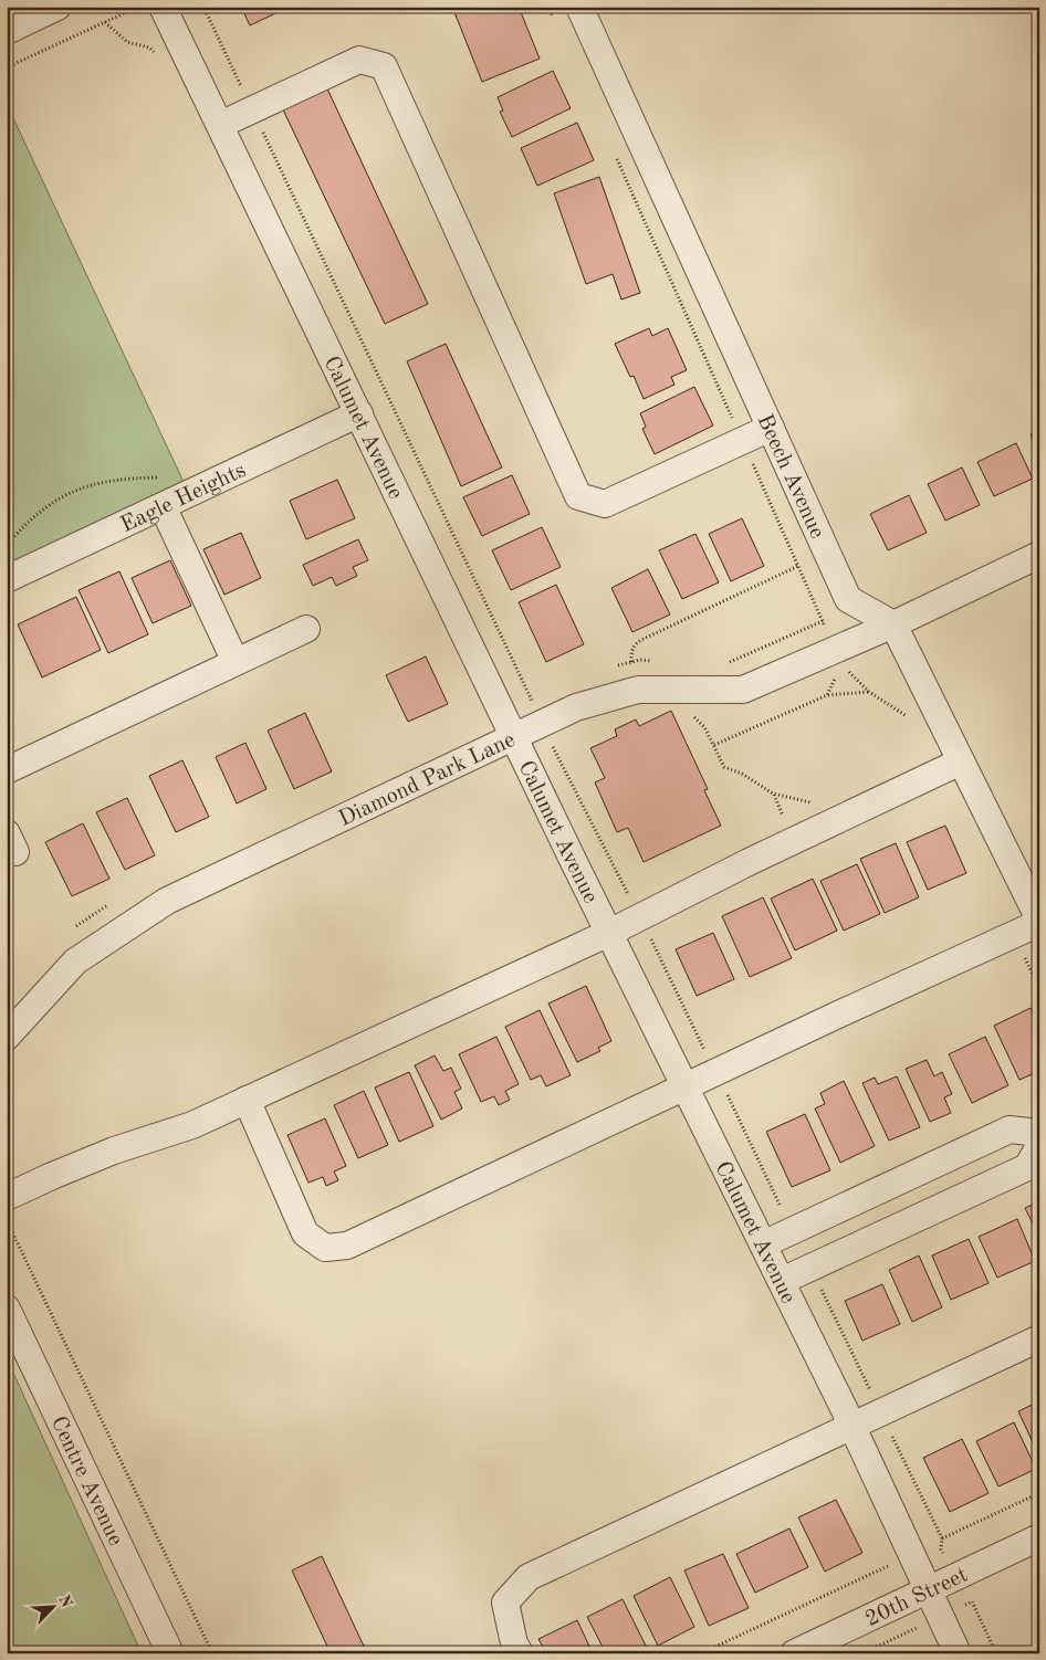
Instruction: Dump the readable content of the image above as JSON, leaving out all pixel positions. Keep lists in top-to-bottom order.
{
  "streets": {
    "street": [
      "Calumet Avenue",
      "Beech Avenue",
      "Eagle Heights",
      "Diamond Park Lane",
      "Centre Avenue",
      "20th Street"
    ]
  },
  "crossings": [
    ["Calumet Avenue", "Eagle Heights"],
    ["Calumet Avenue", "Diamond Park Lane"],
    ["Calumet Avenue", "20th Street"],
    ["Beech Avenue", "Diamond Park Lane"]
  ],
  "north": "top right"
}
